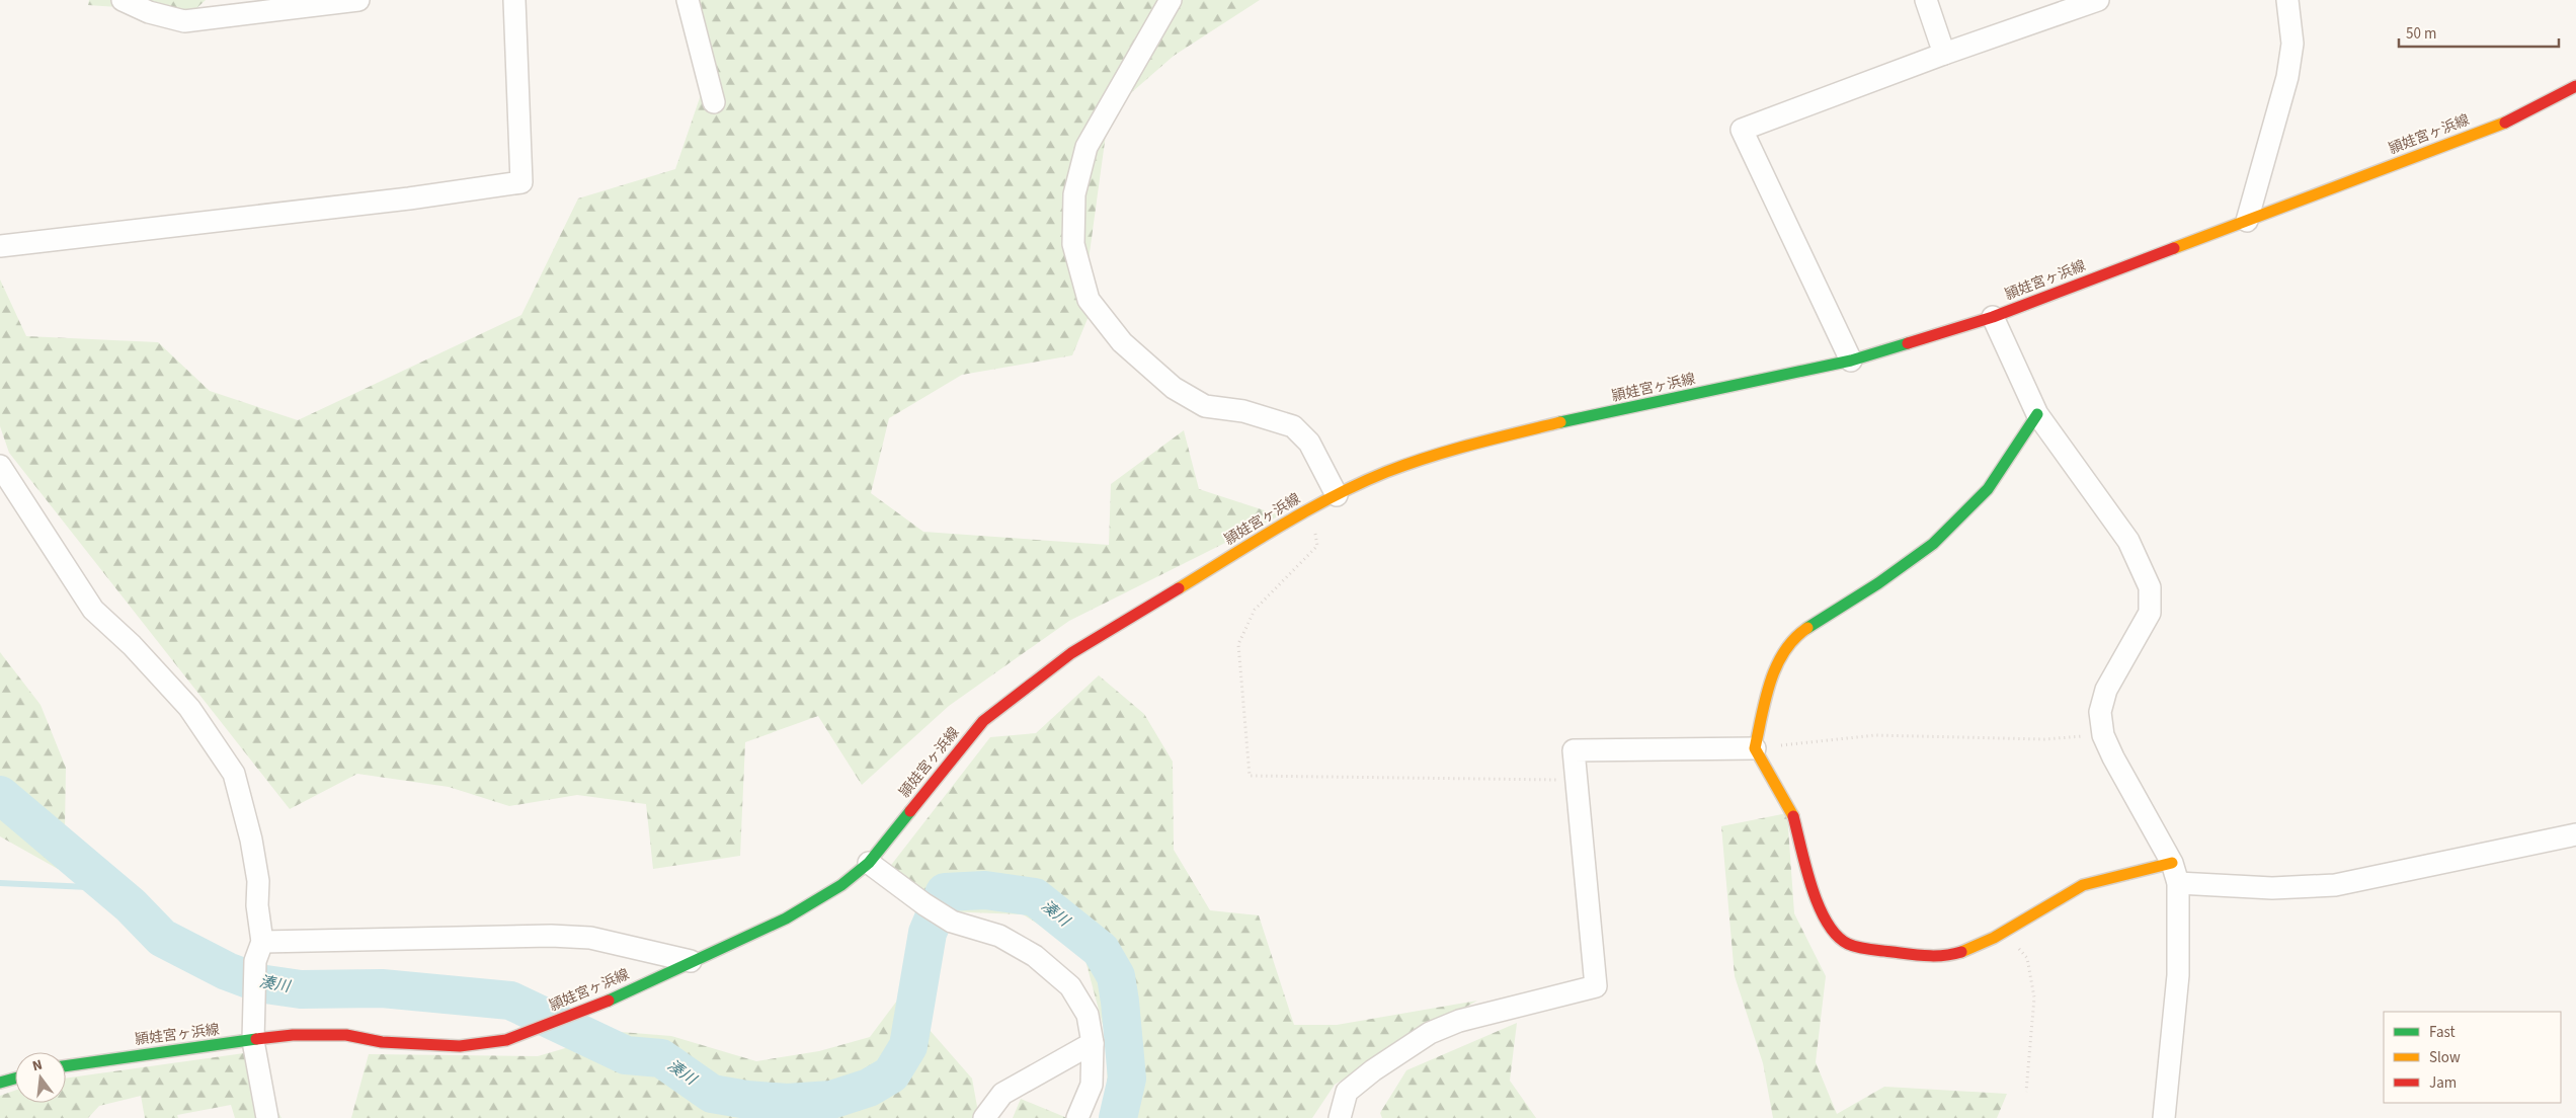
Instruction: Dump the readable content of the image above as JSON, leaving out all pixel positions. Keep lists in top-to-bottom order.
{
  "streets": {
    "main road": ["頴娃宮ヶ浜線"]
  },
  "water": ["湊川"],
  "legend": ["Fast", "Slow", "Jam"],
  "scale_bar": "50 m",
  "north": "top"
}
